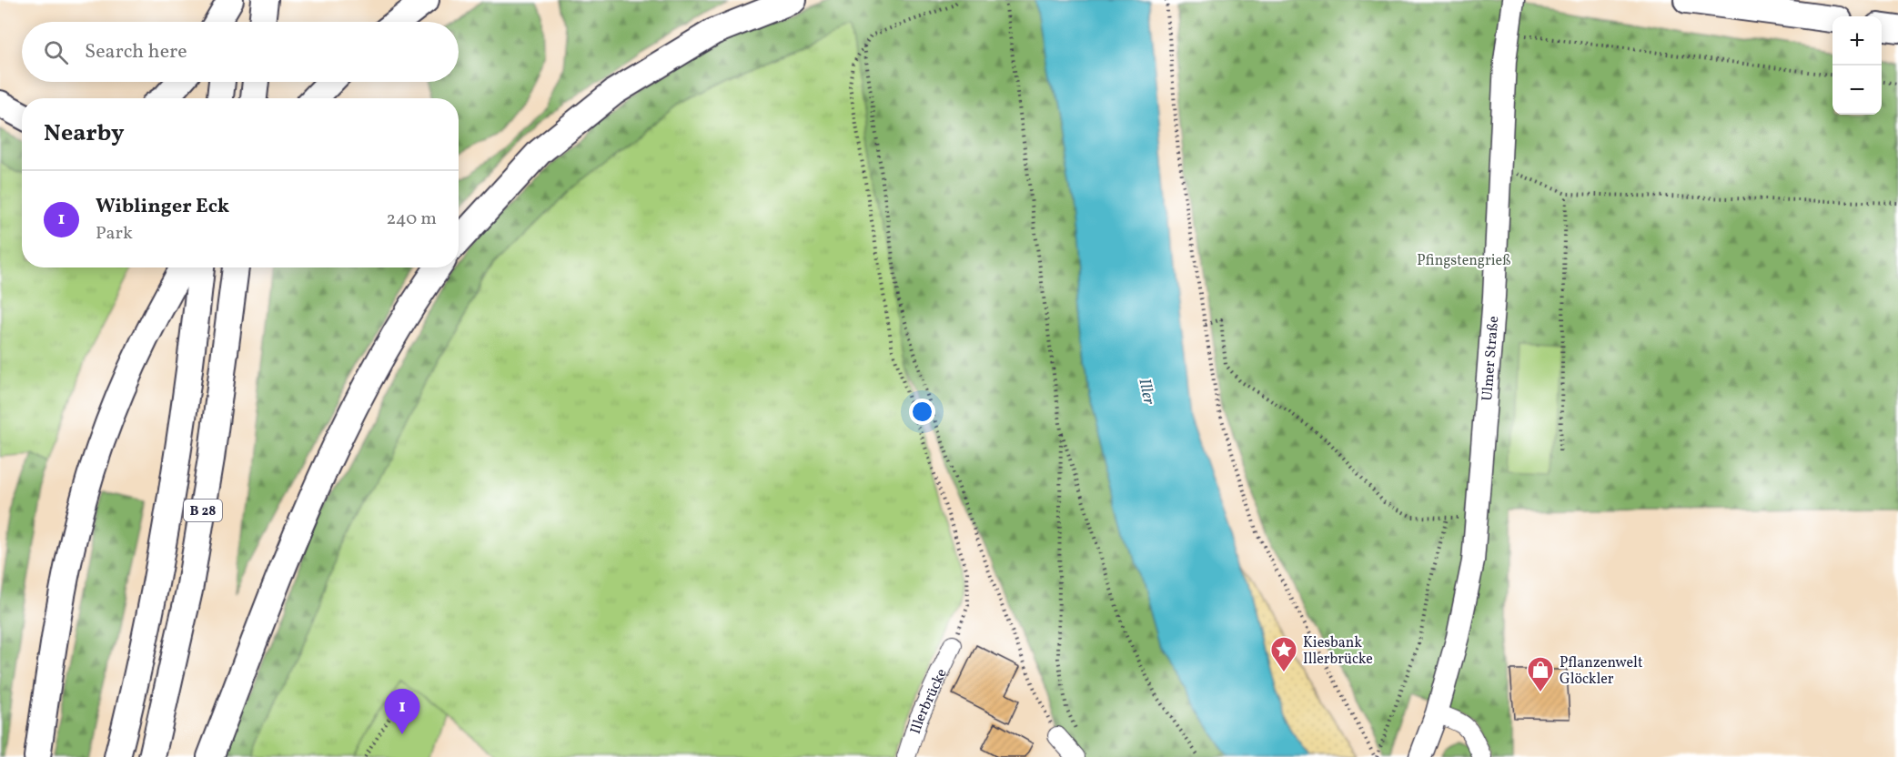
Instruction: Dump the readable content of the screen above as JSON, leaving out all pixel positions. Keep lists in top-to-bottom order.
{
  "streets": {
    "highway": ["B 28"],
    "main road": ["Ulmer Straße"],
    "lane": ["Illerbrücke"]
  },
  "water": ["Iller"],
  "parks": ["Pfingstengrieß"],
  "places": {
    "place": ["Kiesbank Illerbrücke"],
    "shop": ["Pflanzenwelt Glöckler"]
  },
  "page": {
    "map_buttons": ["+", "−"],
    "search": "Search here",
    "heading": "Nearby",
    "list": [
      {
        "mark": "1",
        "name": "Wiblinger Eck",
        "note": "Park",
        "value": "240 m"
      }
    ],
    "pins": "1"
  }
}
